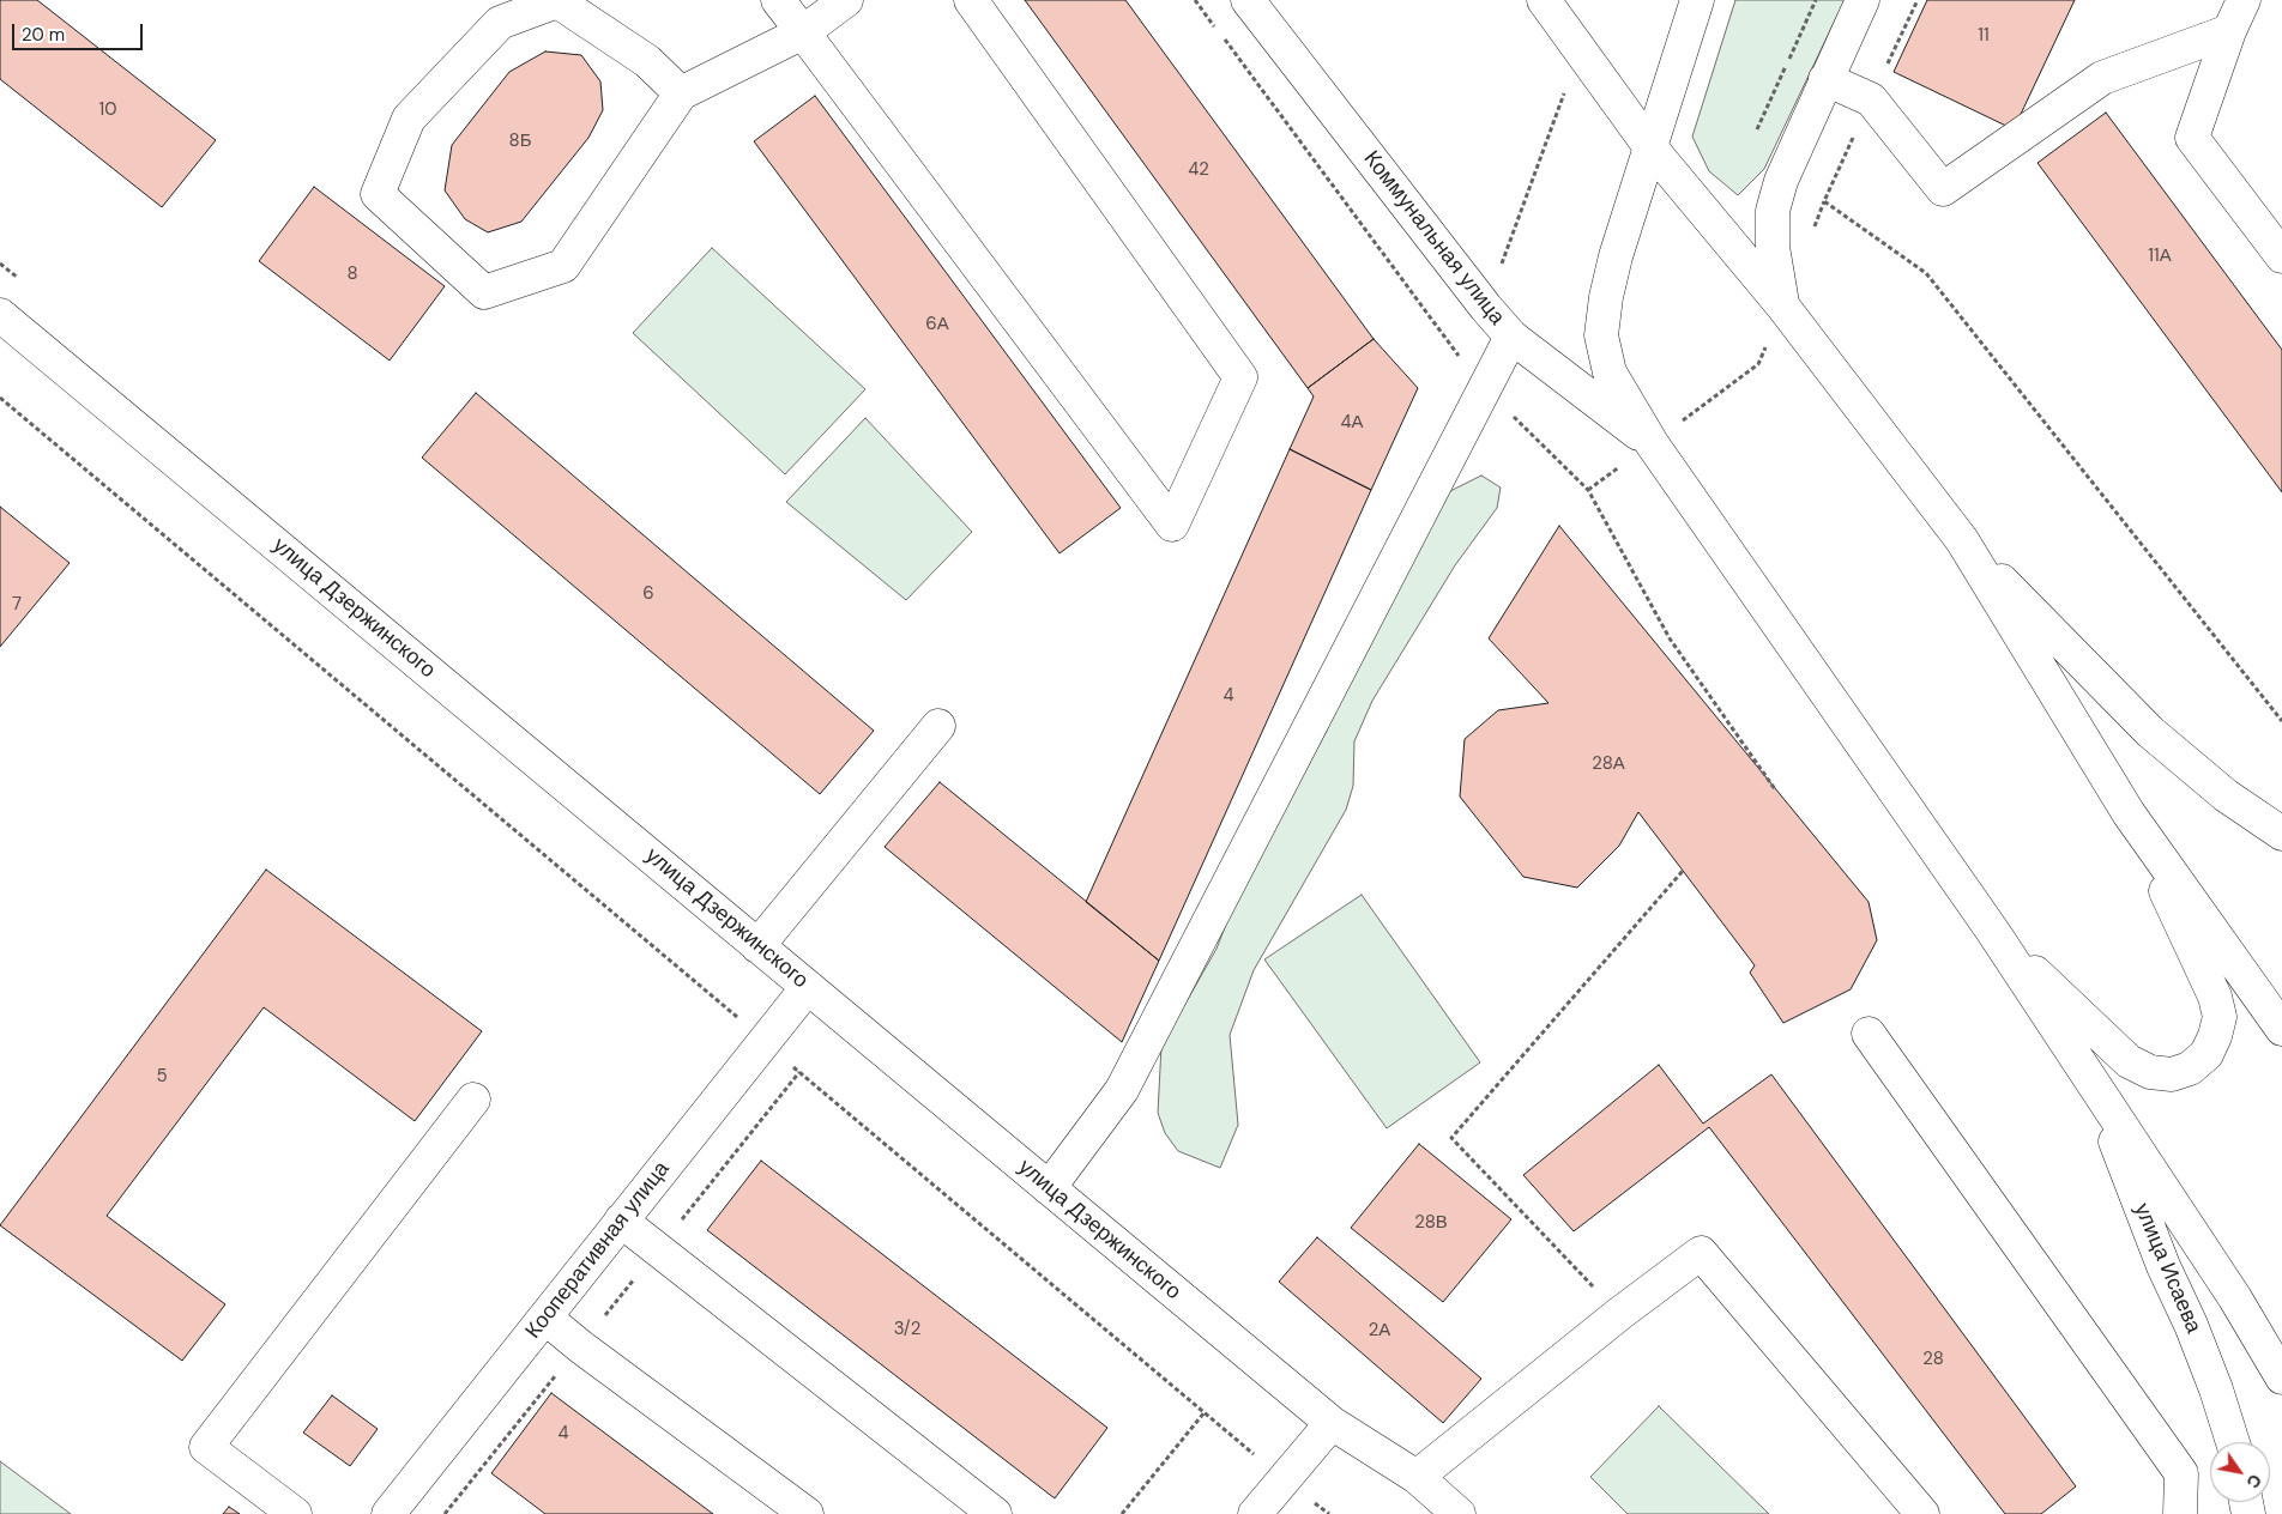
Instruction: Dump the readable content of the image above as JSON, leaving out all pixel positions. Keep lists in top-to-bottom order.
{
  "streets": {
    "main road": [
      "Коммунальная улица",
      "улица Дзержинского",
      "Кооперативная улица",
      "улица Исаева"
    ]
  },
  "crossings": [
    ["улица Дзержинского", "Кооперативная улица"]
  ],
  "house_numbers": [
    "11",
    "10",
    "8Б",
    "42",
    "11А",
    "8",
    "6А",
    "4А",
    "6",
    "7",
    "4",
    "28А",
    "5",
    "28В",
    "3/2",
    "2А",
    "28",
    "4"
  ],
  "scale_bar": "20 m",
  "north": "bottom right"
}
